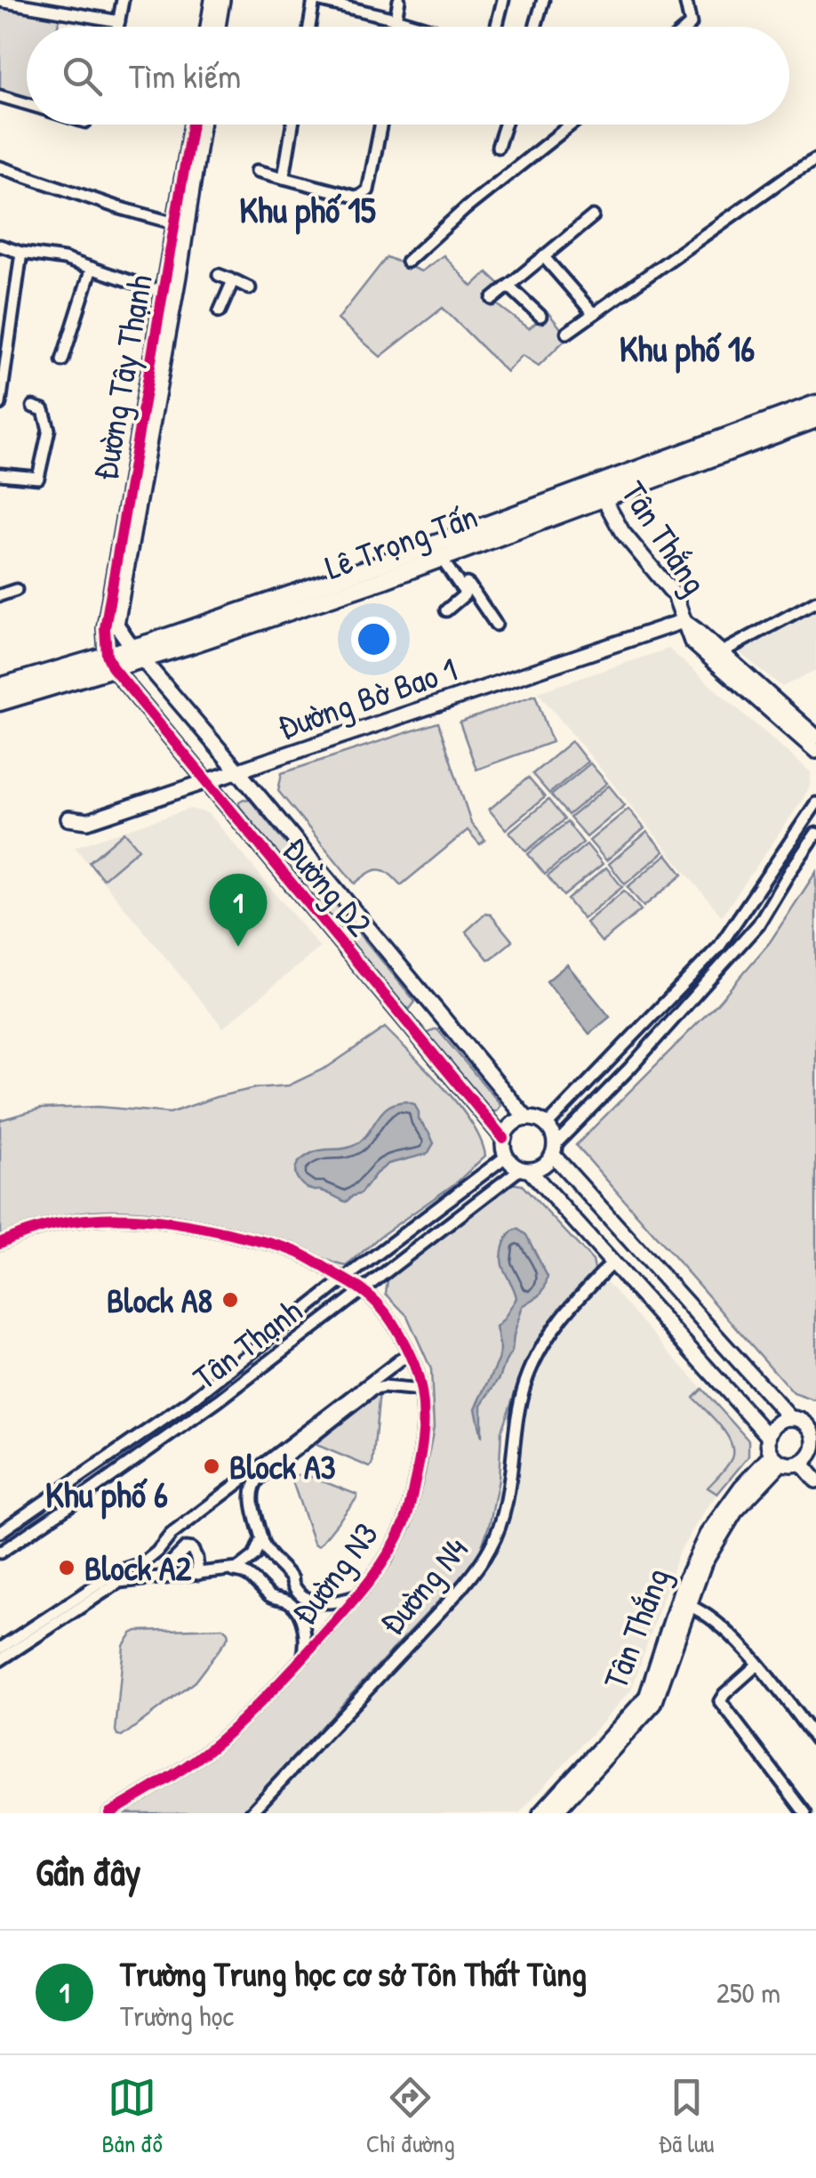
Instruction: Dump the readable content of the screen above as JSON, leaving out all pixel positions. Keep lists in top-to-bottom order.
{
  "streets": {
    "main road": ["Lê Trọng Tấn"],
    "street": [
      "Đường Tây Thạnh",
      "Tân Thắng",
      "Đường Bờ Bao 1",
      "Đường D2",
      "Tân Thạnh",
      "Đường N3",
      "Đường N4"
    ]
  },
  "crossings": [
    ["Đường Tây Thạnh", "Lê Trọng Tấn"],
    ["Đường Tây Thạnh", "Đường D2"],
    ["Tân Thắng", "Lê Trọng Tấn"],
    ["Tân Thắng", "Đường Bờ Bao 1"],
    ["Lê Trọng Tấn", "Đường D2"],
    ["Đường Bờ Bao 1", "Đường D2"],
    ["Đường D2", "Tân Thạnh"],
    ["Tân Thạnh", "Đường N3"]
  ],
  "districts": ["Khu phố 15", "Khu phố 16", "Khu phố 6"],
  "places": ["Block A8", "Block A3", "Block A2"],
  "page": {
    "search": "Tìm kiếm",
    "pins": "1",
    "heading": "Gần đây",
    "list": [
      {
        "mark": "1",
        "name": "Trường Trung học cơ sở Tôn Thất Tùng",
        "note": "Trường học",
        "value": "250 m"
      }
    ],
    "nav": ["Bản đồ", "Chỉ đường", "Đã lưu"]
  }
}
